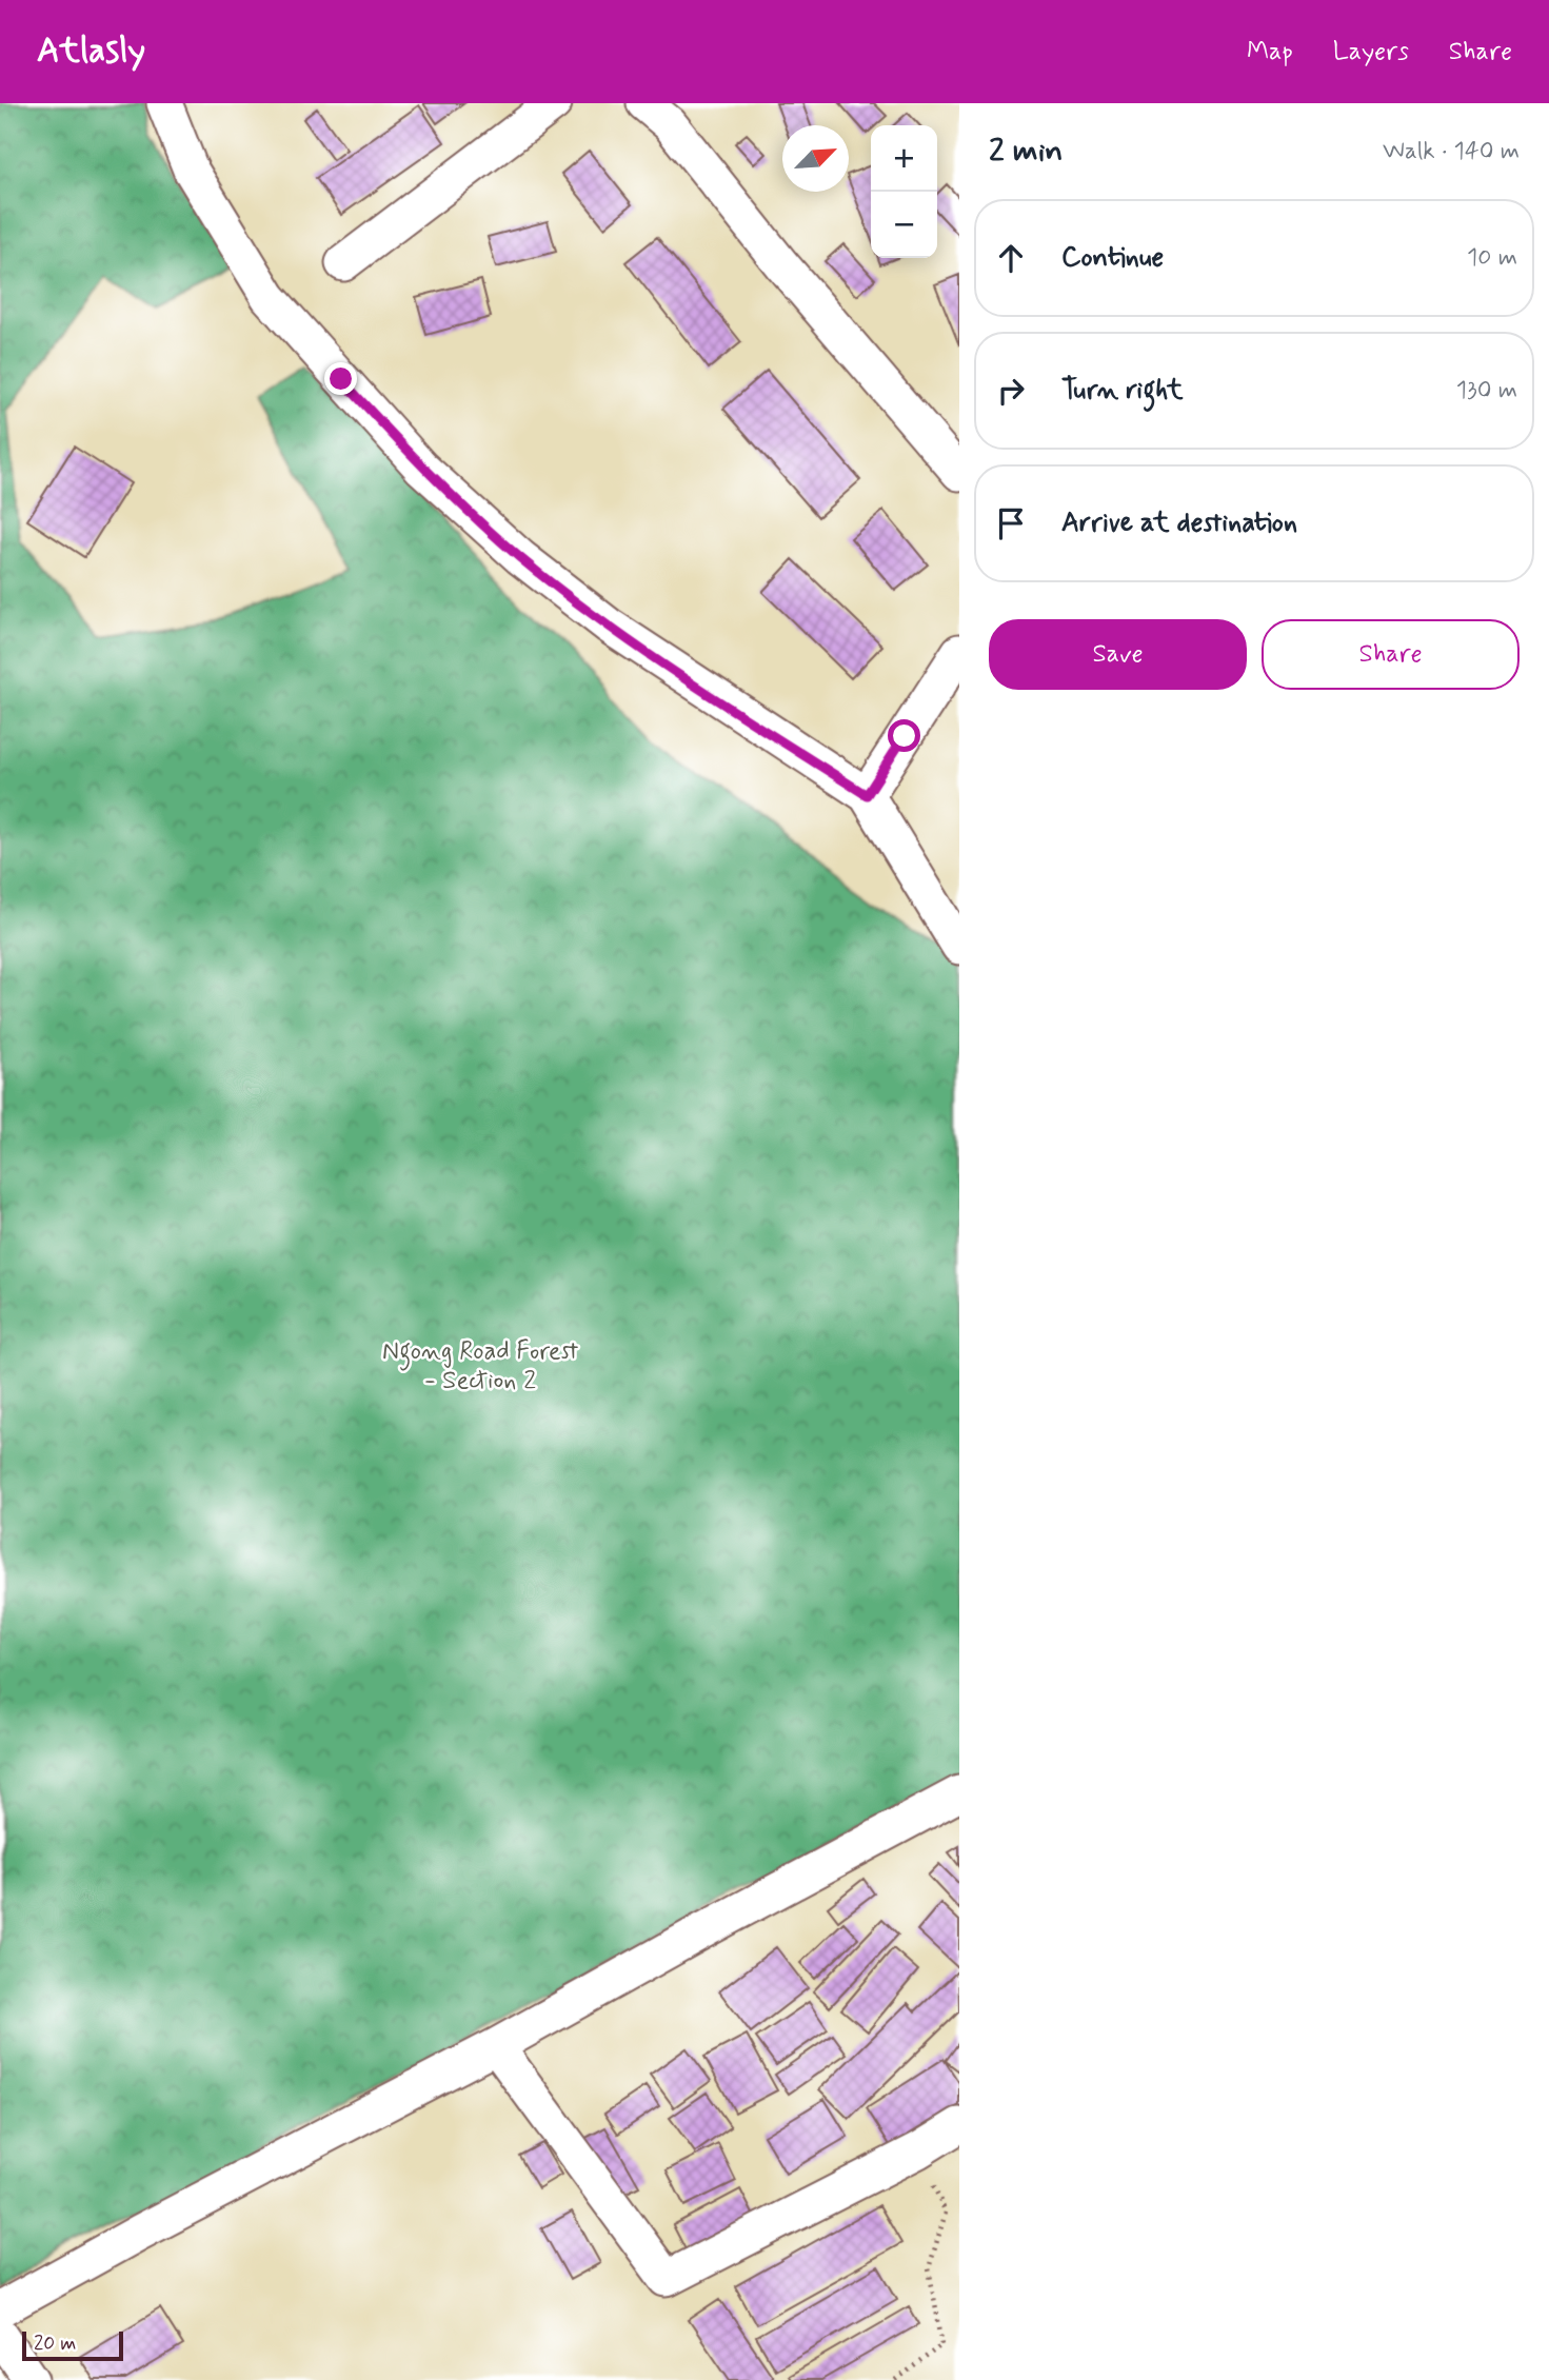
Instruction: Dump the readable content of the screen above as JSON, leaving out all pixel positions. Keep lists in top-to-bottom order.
{
  "parks": ["Ngong Road Forest - Section 2"],
  "scale_bar": "20 m",
  "north": "top right",
  "page": {
    "header": "Atlasly",
    "nav": ["Map", "Layers", "Share"],
    "heading": ["2 min", "Walk · 140 m"],
    "map_buttons": ["+", "−"],
    "list": [
      ["Continue", "10 m"],
      ["Turn right", "130 m"],
      "Arrive at destination"
    ],
    "buttons": ["Save", "Share"],
    "scale": "20 m"
  }
}
